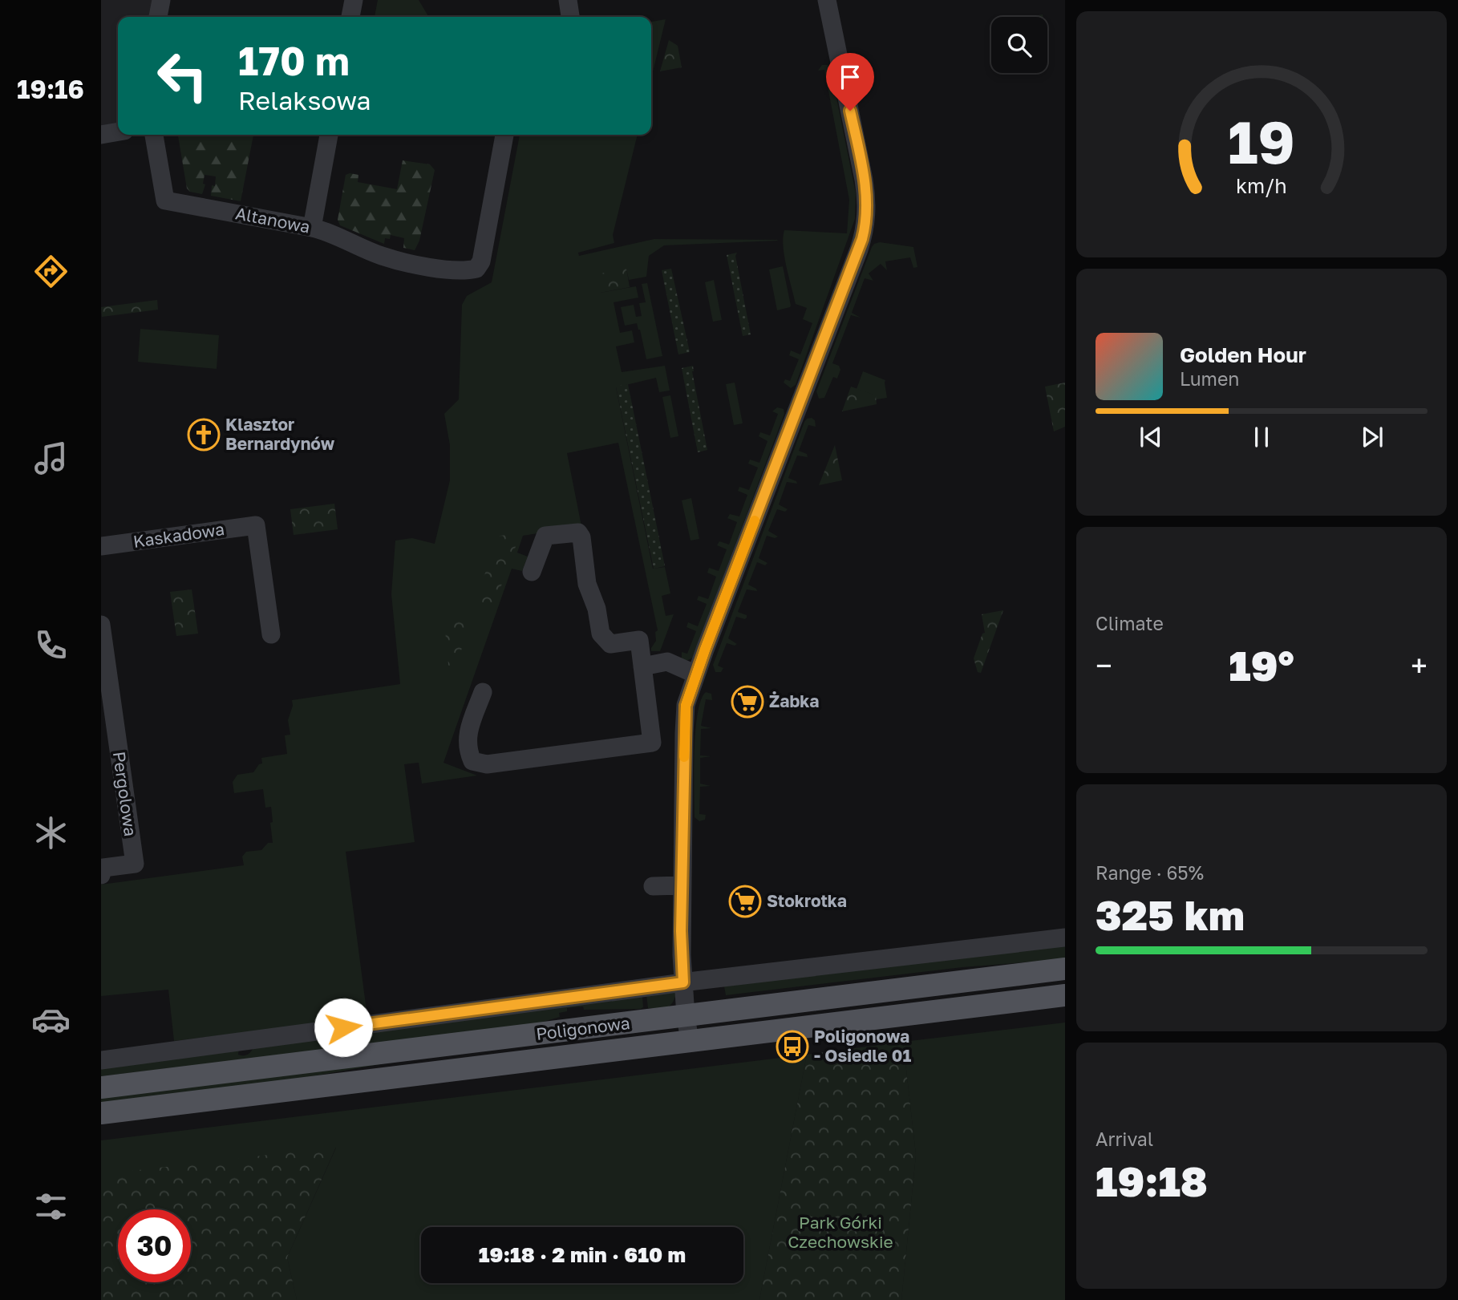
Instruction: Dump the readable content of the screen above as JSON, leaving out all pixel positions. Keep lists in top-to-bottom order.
{
  "streets": {
    "main road": ["Poligonowa"],
    "street": ["Altanowa", "Kaskadowa", "Pergolowa"]
  },
  "parks": ["Park Górki Czechowskie"],
  "places": {
    "church": ["Klasztor Bernardynów"],
    "supermarket": ["Żabka", "Stokrotka"],
    "bus stop": ["Poligonowa - Osiedle 01"]
  },
  "page": {
    "tabs": "19:16",
    "turn": ["170 m", "Relaksowa"],
    "song": ["Golden Hour", "Lumen"],
    "tile": [
      "Climate",
      ["Range · 65%", "325 km"],
      ["Arrival", "19:18"]
    ],
    "heat": ["−", "19°", "+"],
    "limit": "30",
    "trip": "19:18 · 2 min · 610 m",
    "gauge": ["19", "km/h"]
  }
}
